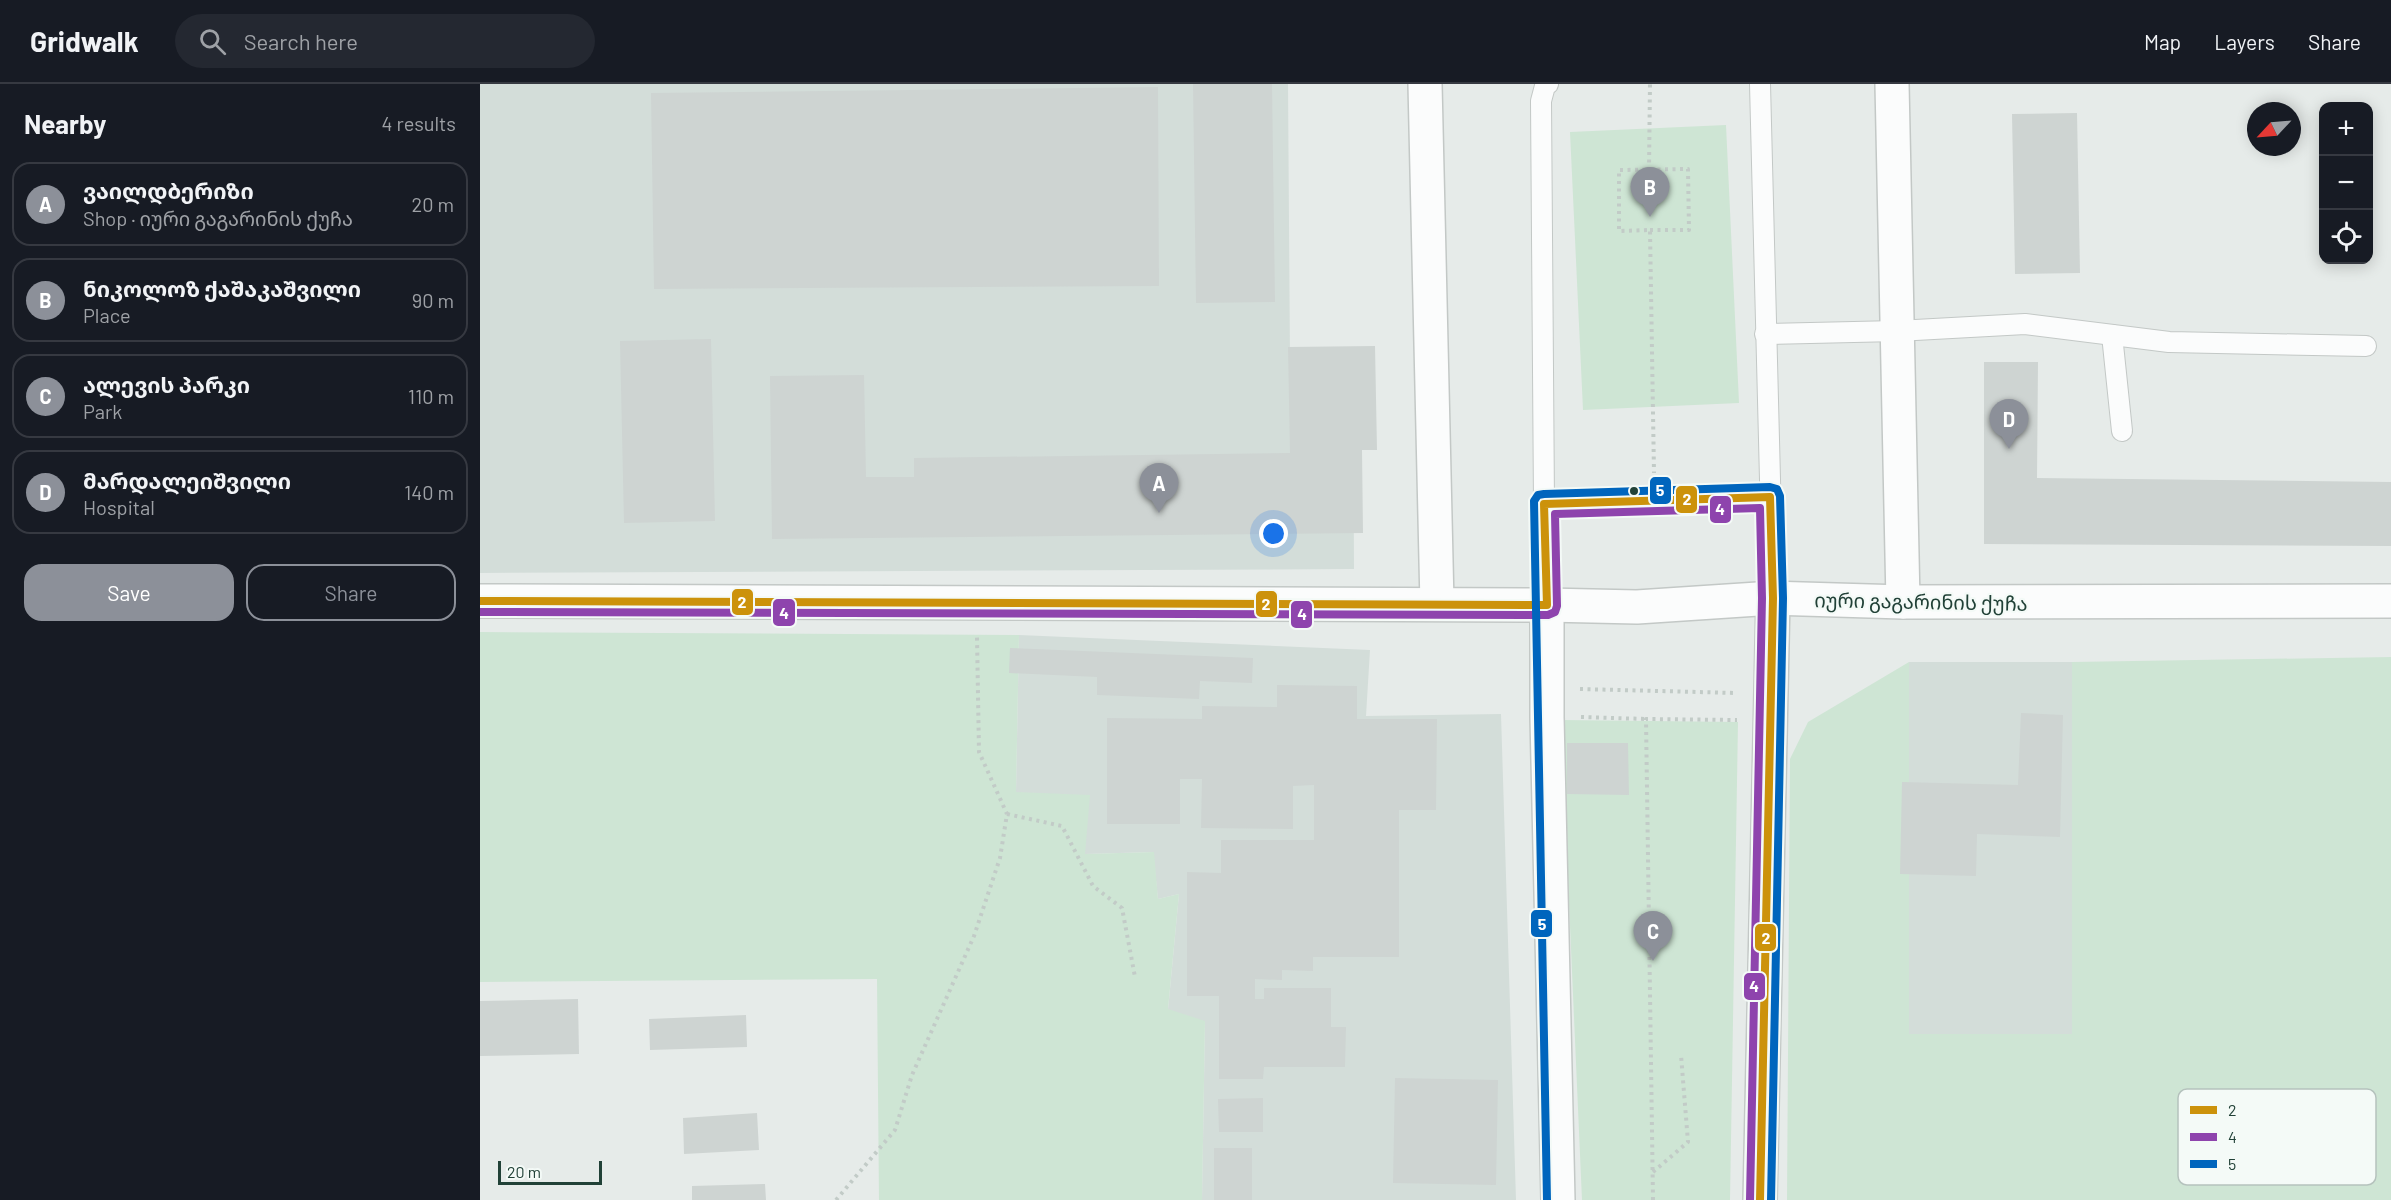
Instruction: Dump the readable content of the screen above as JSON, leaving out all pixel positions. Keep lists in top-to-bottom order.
{
  "streets": {
    "street": ["იური გაგარინის ქუჩა"]
  },
  "lines": ["transit line 5", "transit line 2", "transit line 4"],
  "legend": ["2", "4", "5"],
  "scale_bar": "20 m",
  "north": "bottom left",
  "page": {
    "header": "Gridwalk",
    "search": "Search here",
    "nav": ["Map", "Layers", "Share"],
    "heading": ["Nearby", "4 results"],
    "map_buttons": ["+", "−"],
    "list": [
      {
        "mark": "A",
        "name": "ვაილდბერიზი",
        "note": "Shop · იური გაგარინის ქუჩა",
        "value": "20 m"
      },
      {
        "mark": "B",
        "name": "ნიკოლოზ ქაშაკაშვილი",
        "note": "Place",
        "value": "90 m"
      },
      {
        "mark": "C",
        "name": "ალევის პარკი",
        "note": "Park",
        "value": "110 m"
      },
      {
        "mark": "D",
        "name": "მარდალეიშვილი",
        "note": "Hospital",
        "value": "140 m"
      }
    ],
    "pins": [
      "B",
      "D",
      "A",
      "C"
    ],
    "buttons": ["Save", "Share"],
    "scale": "20 m"
  }
}
